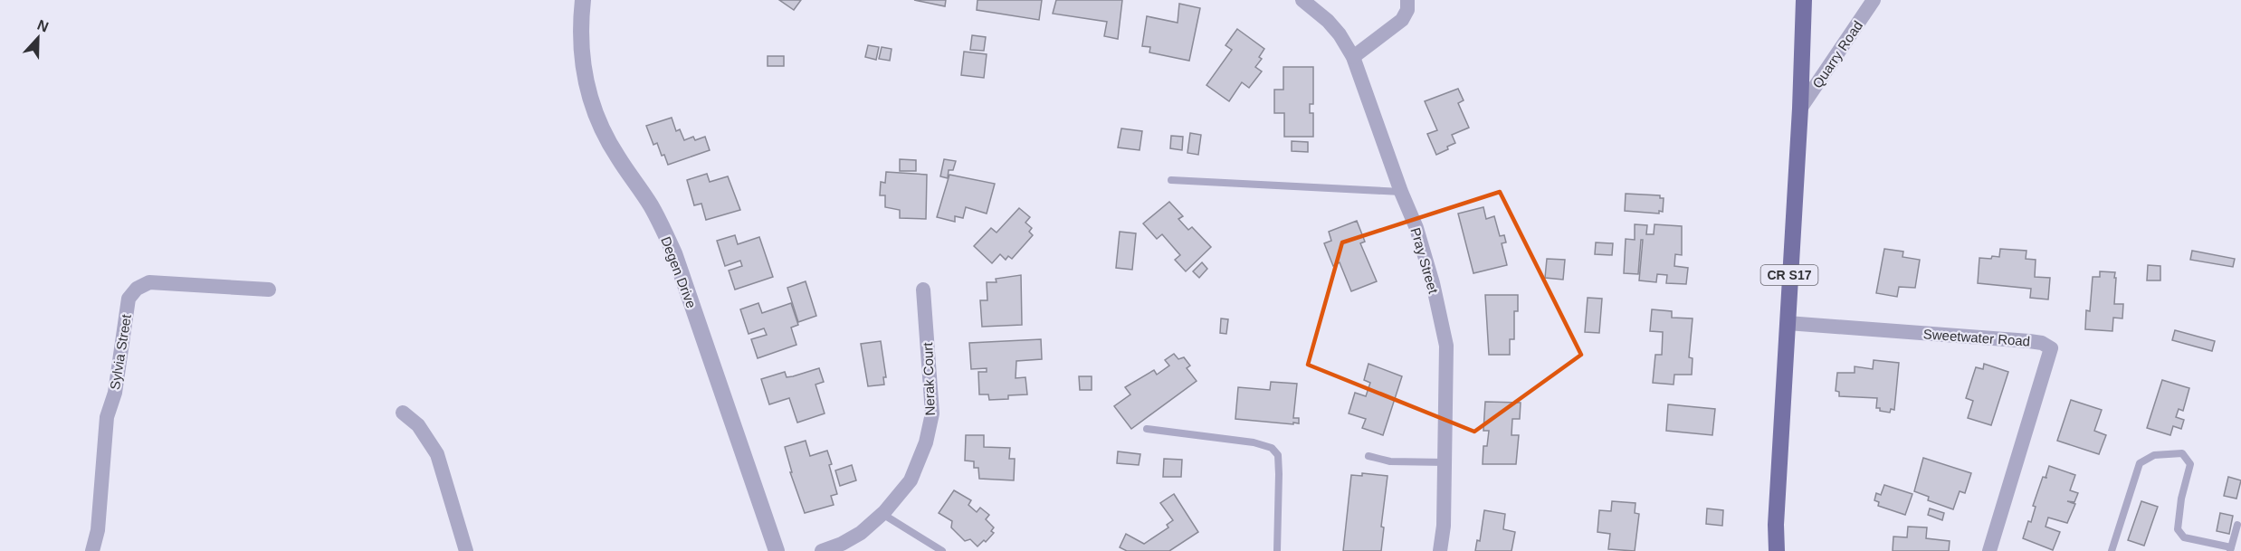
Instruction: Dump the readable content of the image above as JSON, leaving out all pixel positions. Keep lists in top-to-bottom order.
{
  "streets": {
    "main road": ["CR S17"],
    "street": [
      "Quarry Road",
      "Pray Street",
      "Degen Drive",
      "Sweetwater Road",
      "Sylvia Street",
      "Nerak Court"
    ]
  },
  "crossings": [
    ["Quarry Road", "CR S17"],
    ["CR S17", "Sweetwater Road"]
  ],
  "north": "top"
}
